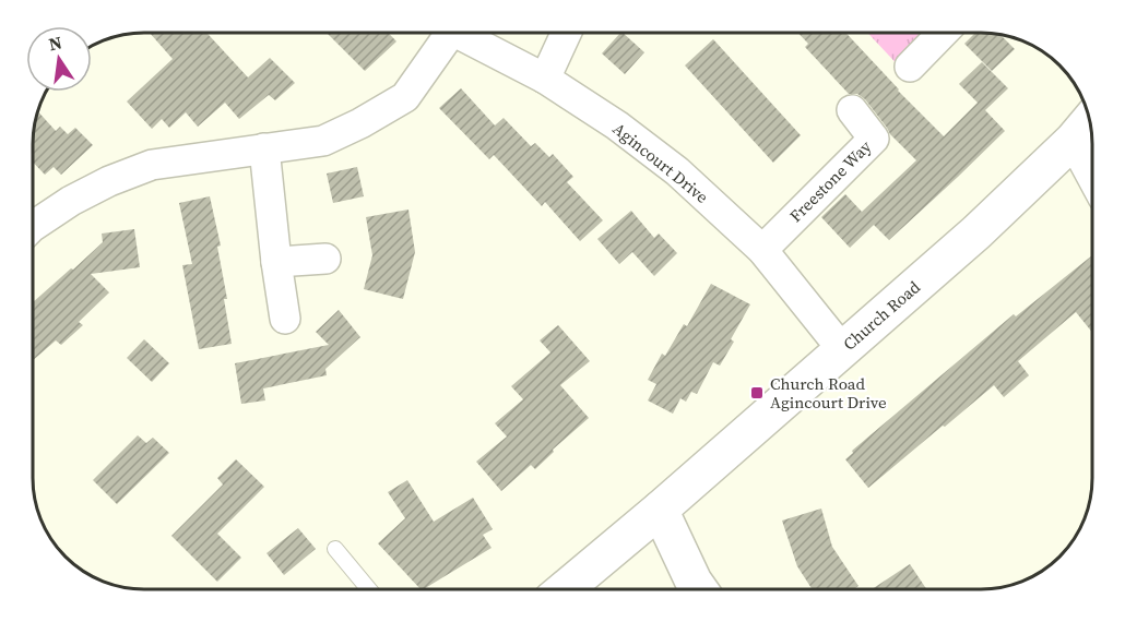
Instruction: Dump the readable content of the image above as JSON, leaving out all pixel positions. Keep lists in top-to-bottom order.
{
  "streets": {
    "street": ["Agincourt Drive", "Freestone Way", "Church Road"]
  },
  "crossings": [
    ["Agincourt Drive", "Freestone Way"],
    ["Agincourt Drive", "Church Road"]
  ],
  "places": {
    "transit": ["Church Road Agincourt Drive"]
  },
  "north": "top"
}
